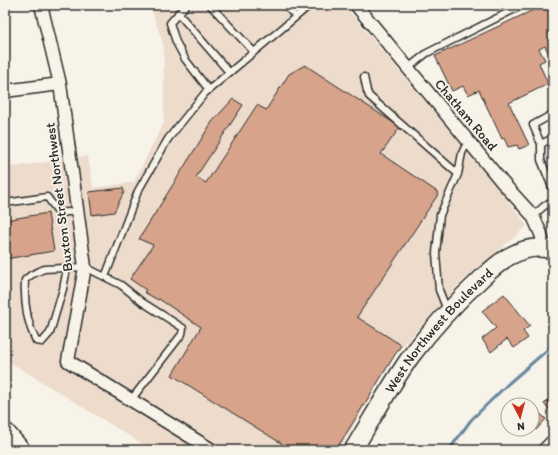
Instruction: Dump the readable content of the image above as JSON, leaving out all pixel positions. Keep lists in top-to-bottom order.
{
  "streets": {
    "main road": ["West Northwest Boulevard"],
    "street": ["Chatham Road", "Buxton Street Northwest"]
  },
  "crossings": [
    ["Chatham Road", "West Northwest Boulevard"]
  ],
  "north": "bottom"
}
